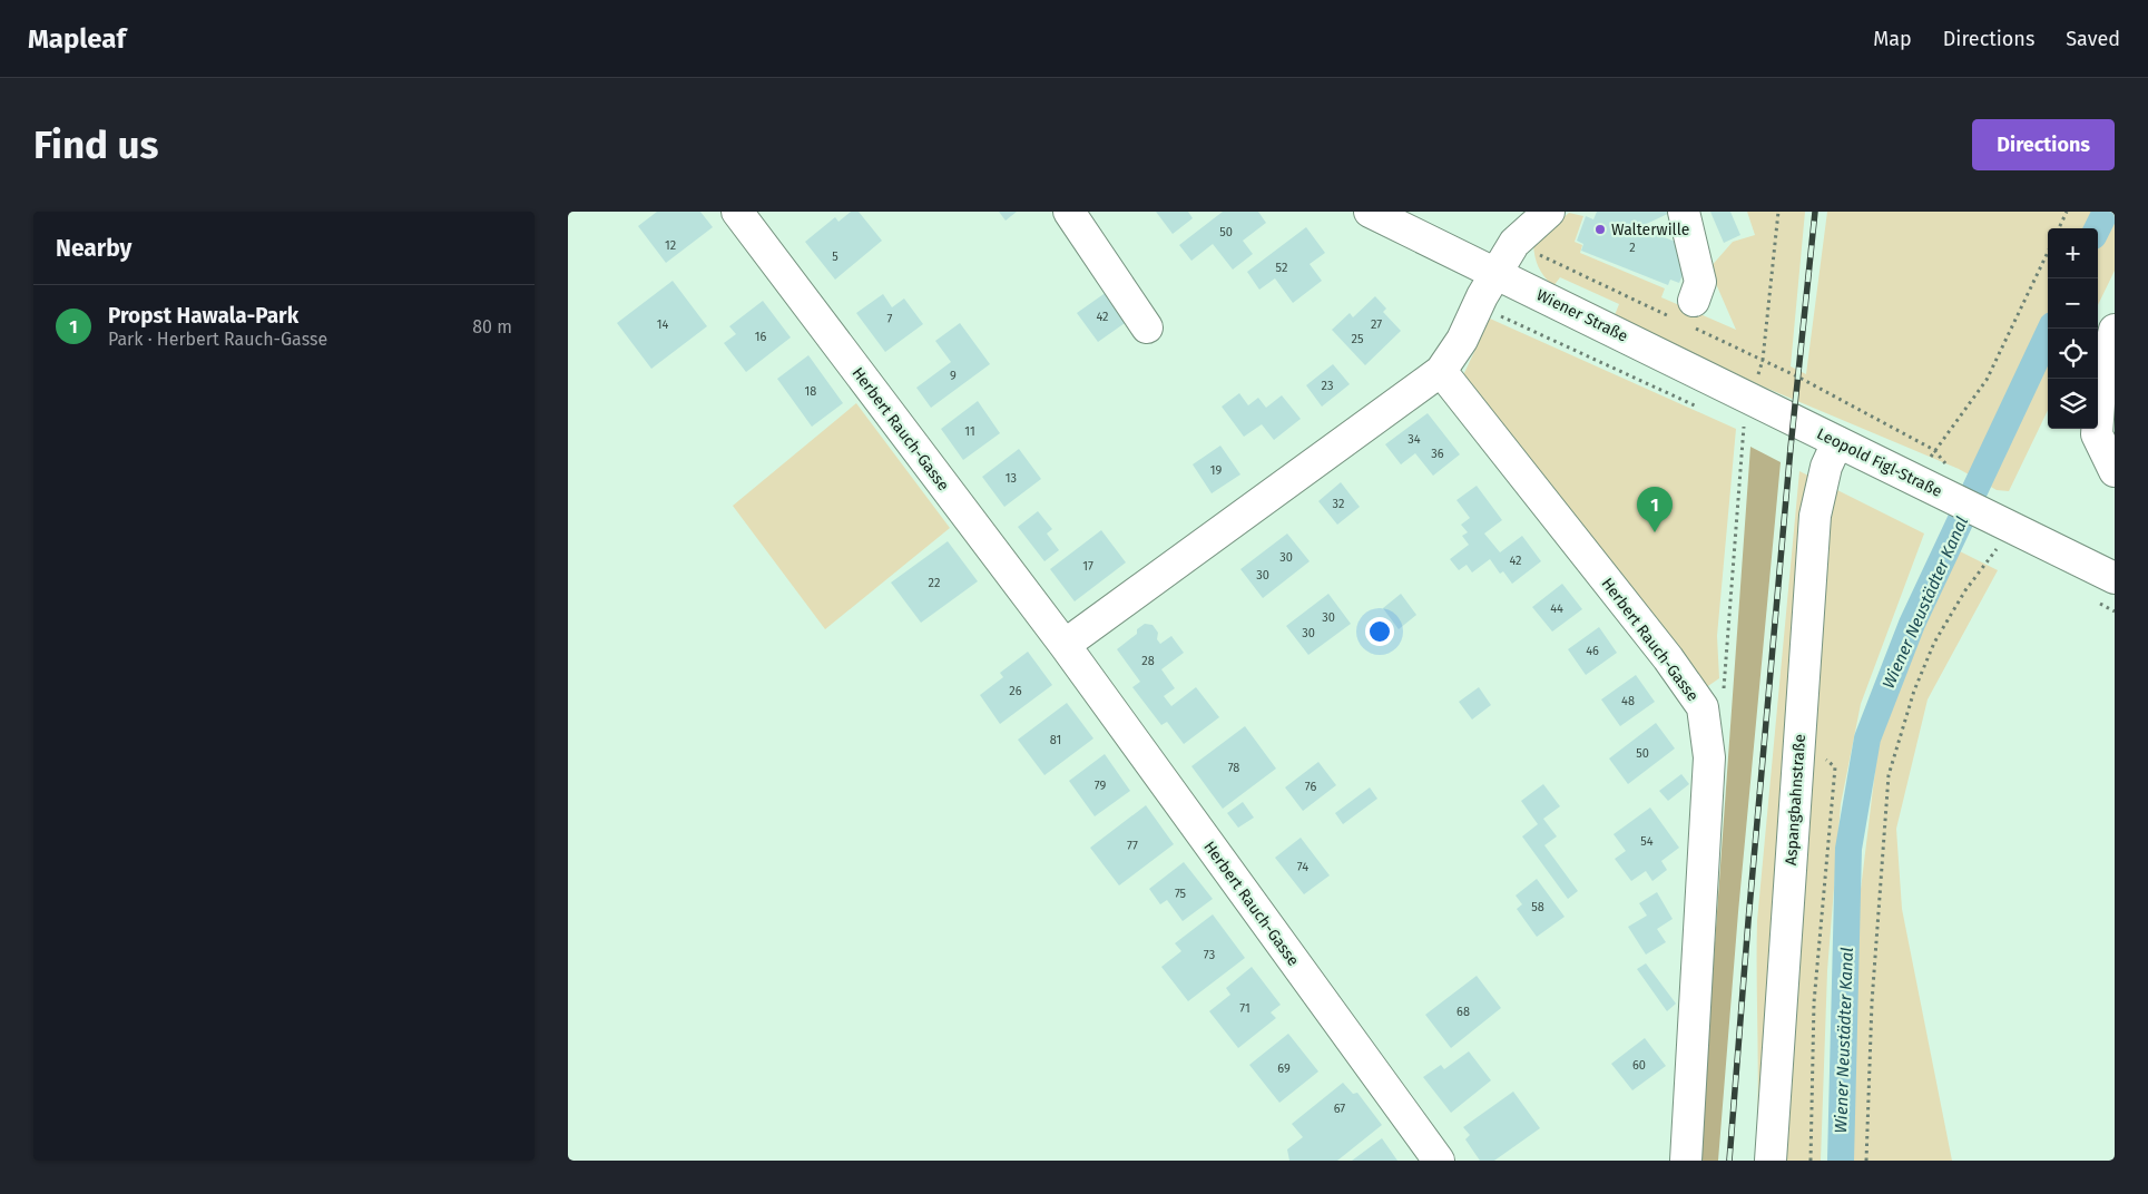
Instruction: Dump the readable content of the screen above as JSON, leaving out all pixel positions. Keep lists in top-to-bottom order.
{
  "streets": {
    "street": [
      "Wiener Straße",
      "Herbert Rauch-Gasse",
      "Leopold Figl-Straße",
      "Aspangbahnstraße"
    ]
  },
  "crossings": [
    ["Wiener Straße", "Leopold Figl-Straße"],
    ["Leopold Figl-Straße", "Aspangbahnstraße"]
  ],
  "water": ["Wiener Neustädter Kanal"],
  "places": ["Walterwille"],
  "house_numbers": [
    "50",
    "12",
    "2",
    "5",
    "52",
    "42",
    "7",
    "14",
    "27",
    "16",
    "25",
    "9",
    "23",
    "18",
    "11",
    "34",
    "36",
    "19",
    "13",
    "32",
    "30",
    "42",
    "17",
    "30",
    "22",
    "44",
    "30",
    "30",
    "46",
    "28",
    "26",
    "48",
    "81",
    "50",
    "78",
    "79",
    "76",
    "54",
    "77",
    "74",
    "75",
    "58",
    "73",
    "71",
    "68",
    "60",
    "69",
    "67"
  ],
  "page": {
    "header": "Mapleaf",
    "nav": ["Map", "Directions", "Saved"],
    "buttons": "Directions",
    "title": "Find us",
    "heading": "Nearby",
    "map_buttons": ["+", "−"],
    "list": [
      {
        "mark": "1",
        "name": "Propst Hawala-Park",
        "note": "Park · Herbert Rauch-Gasse",
        "value": "80 m"
      }
    ],
    "pins": "1"
  }
}
